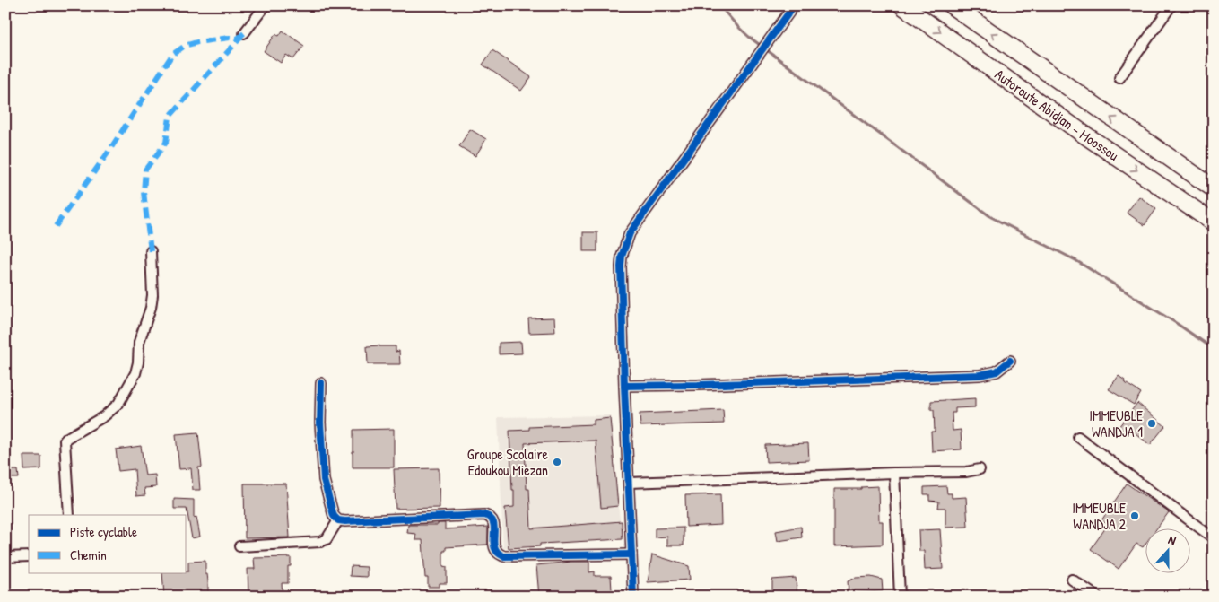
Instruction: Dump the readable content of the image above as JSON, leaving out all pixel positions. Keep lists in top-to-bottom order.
{
  "streets": {
    "highway": ["Autoroute Abidjan - Moossou"]
  },
  "places": ["IMMEUBLE WANDJA 1", "Groupe Scolaire Edoukou Miezan", "IMMEUBLE WANDJA 2"],
  "legend": ["Piste cyclable", "Chemin"],
  "north": "top"
}
